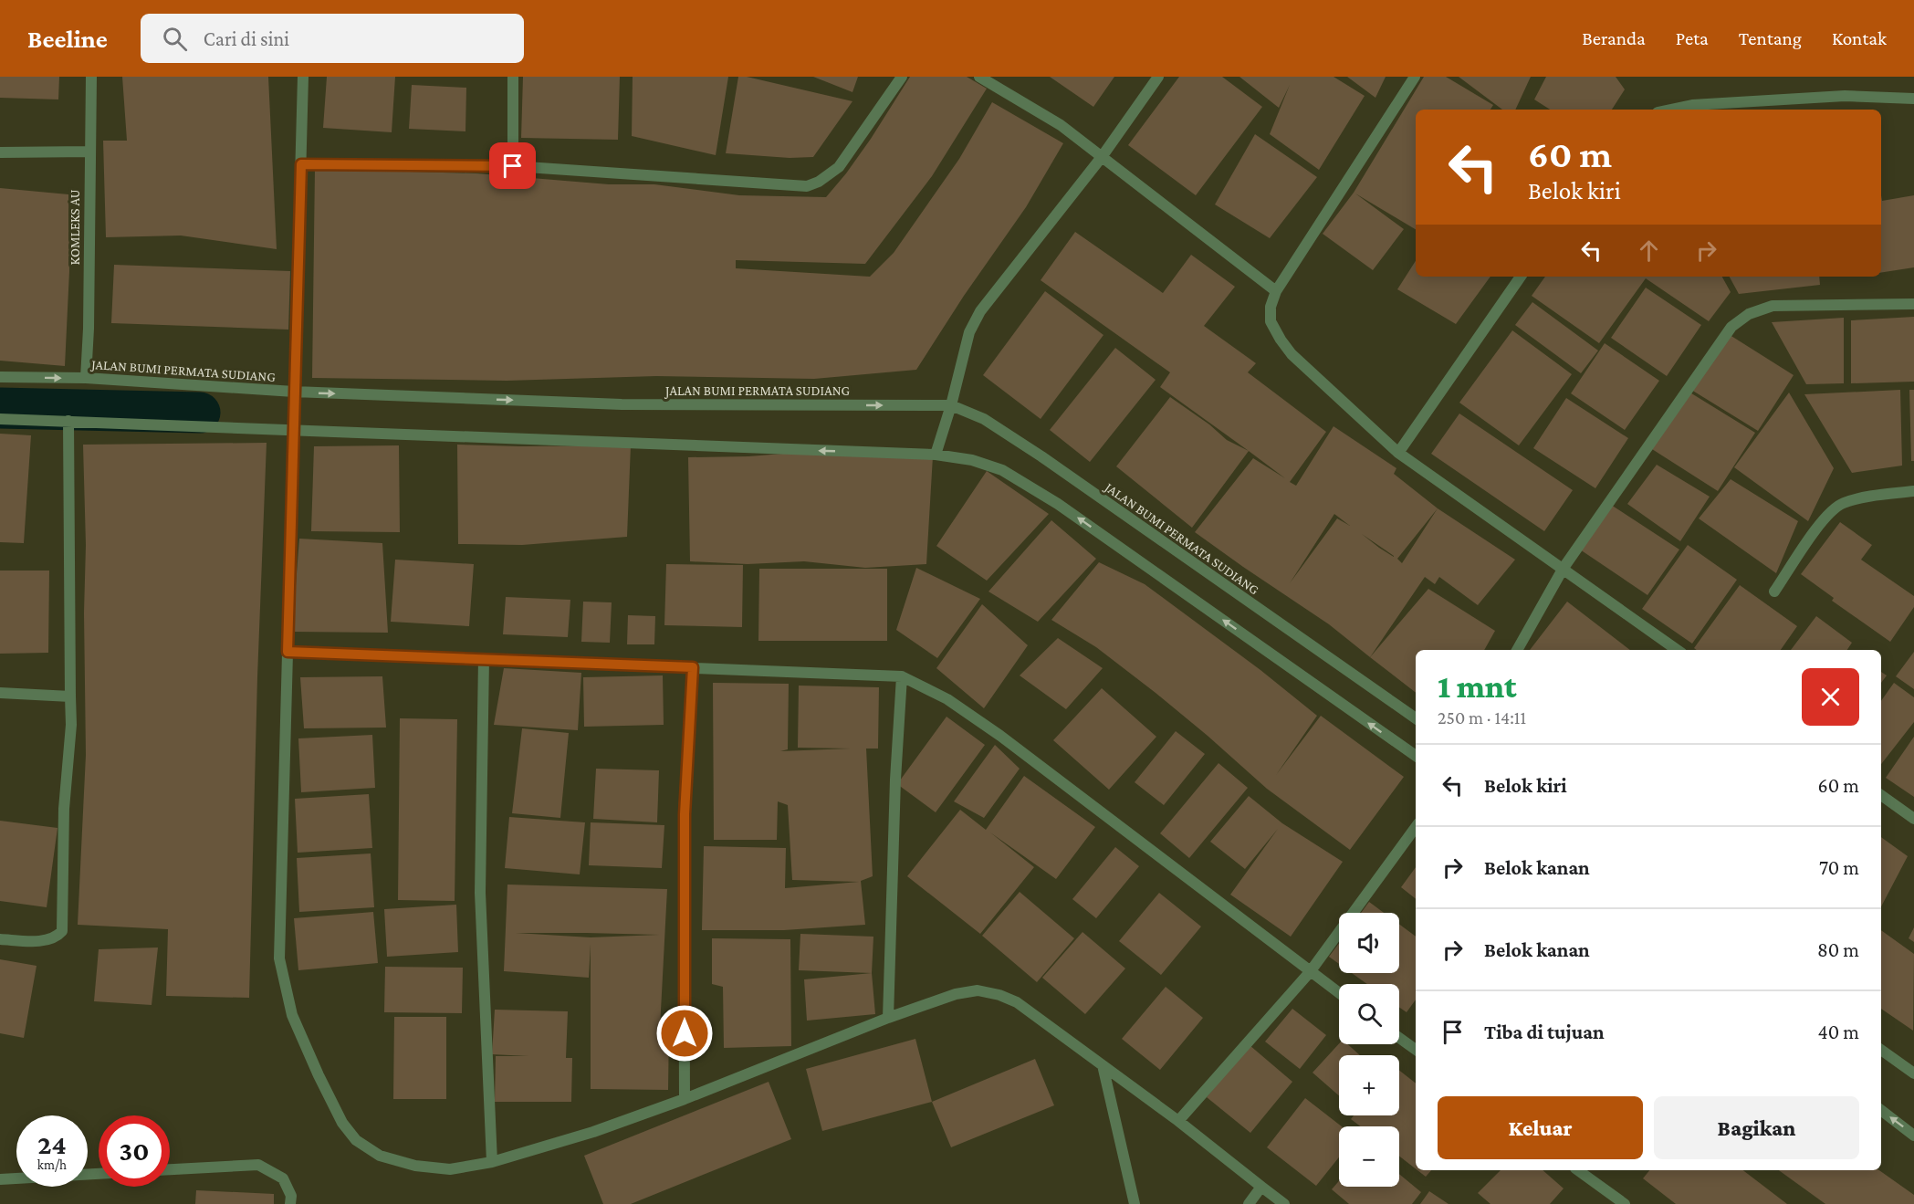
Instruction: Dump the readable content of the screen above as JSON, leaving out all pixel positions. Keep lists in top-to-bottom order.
{
  "streets": {
    "street": ["KOMLEKS AU", "JALAN BUMI PERMATA SUDIANG"]
  },
  "crossings": [
    ["KOMLEKS AU", "JALAN BUMI PERMATA SUDIANG"]
  ],
  "page": {
    "header": "Beeline",
    "search": "Cari di sini",
    "nav": [
      "Beranda",
      "Peta",
      "Tentang",
      "Kontak"
    ],
    "turn": ["60 m", "Belok kiri"],
    "heading": ["1 mnt", "250 m · 14:11"],
    "list": [
      {
        "name": "Belok kiri",
        "value": "60 m"
      },
      {
        "name": "Belok kanan",
        "value": "70 m"
      },
      {
        "name": "Belok kanan",
        "value": "80 m"
      },
      {
        "name": "Tiba di tujuan",
        "value": "40 m"
      }
    ],
    "map_buttons": ["+", "−"],
    "buttons": ["Keluar", "Bagikan"],
    "speed": "24 km/h",
    "limit": "30"
  }
}
